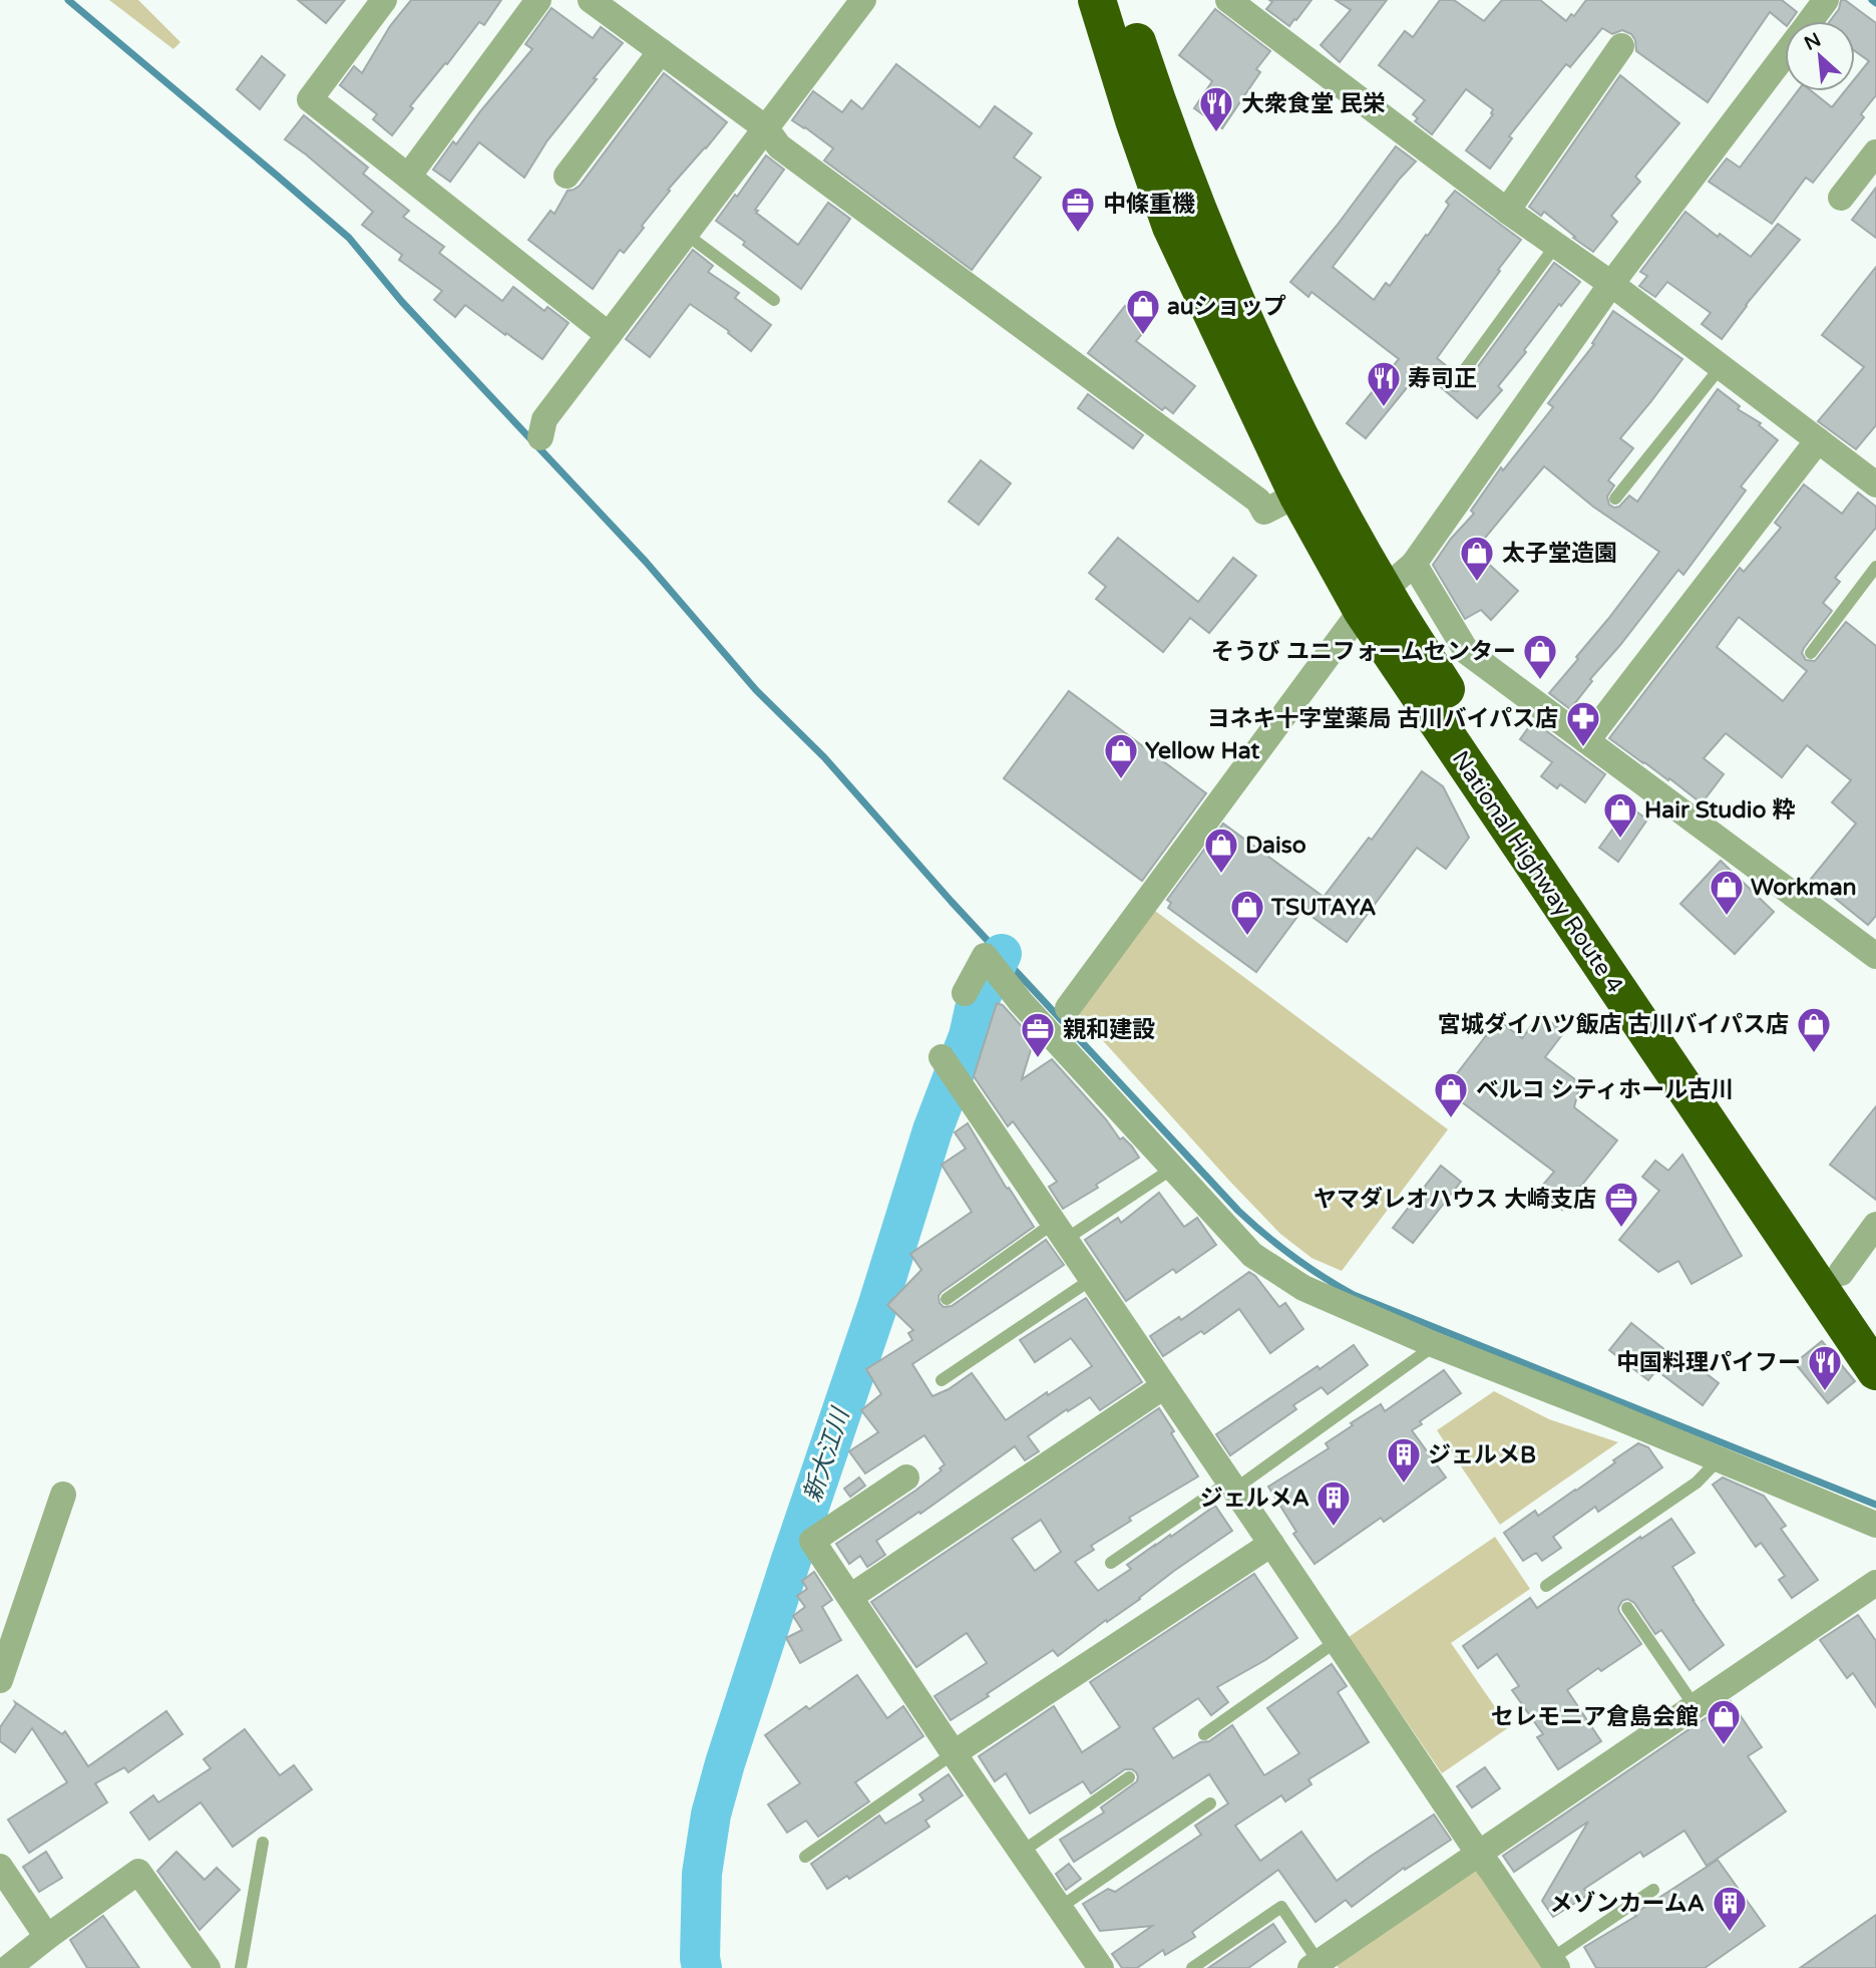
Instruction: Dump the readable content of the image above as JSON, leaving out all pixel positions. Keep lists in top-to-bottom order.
{
  "streets": {
    "highway": ["National Highway Route 4"]
  },
  "water": ["新大江川"],
  "places": {
    "restaurant": ["大衆食堂 民栄", "寿司正", "中国料理パイフー"],
    "office": ["中條重機", "親和建設", "ヤマダレオハウス 大崎支店"],
    "shop": [
      "auショップ",
      "太子堂造園",
      "そうび ユニフォームセンター",
      "Yellow Hat",
      "Hair Studio 粋",
      "Daiso",
      "Workman",
      "TSUTAYA",
      "宮城ダイハツ飯店 古川バイパス店",
      "ベルコ シティホール古川",
      "セレモニア倉島会館"
    ],
    "pharmacy": ["ヨネキ十字堂薬局 古川バイパス店"],
    "building": ["ジェルメB", "ジェルメA", "メゾンカームA"]
  },
  "north": "top left"
}
